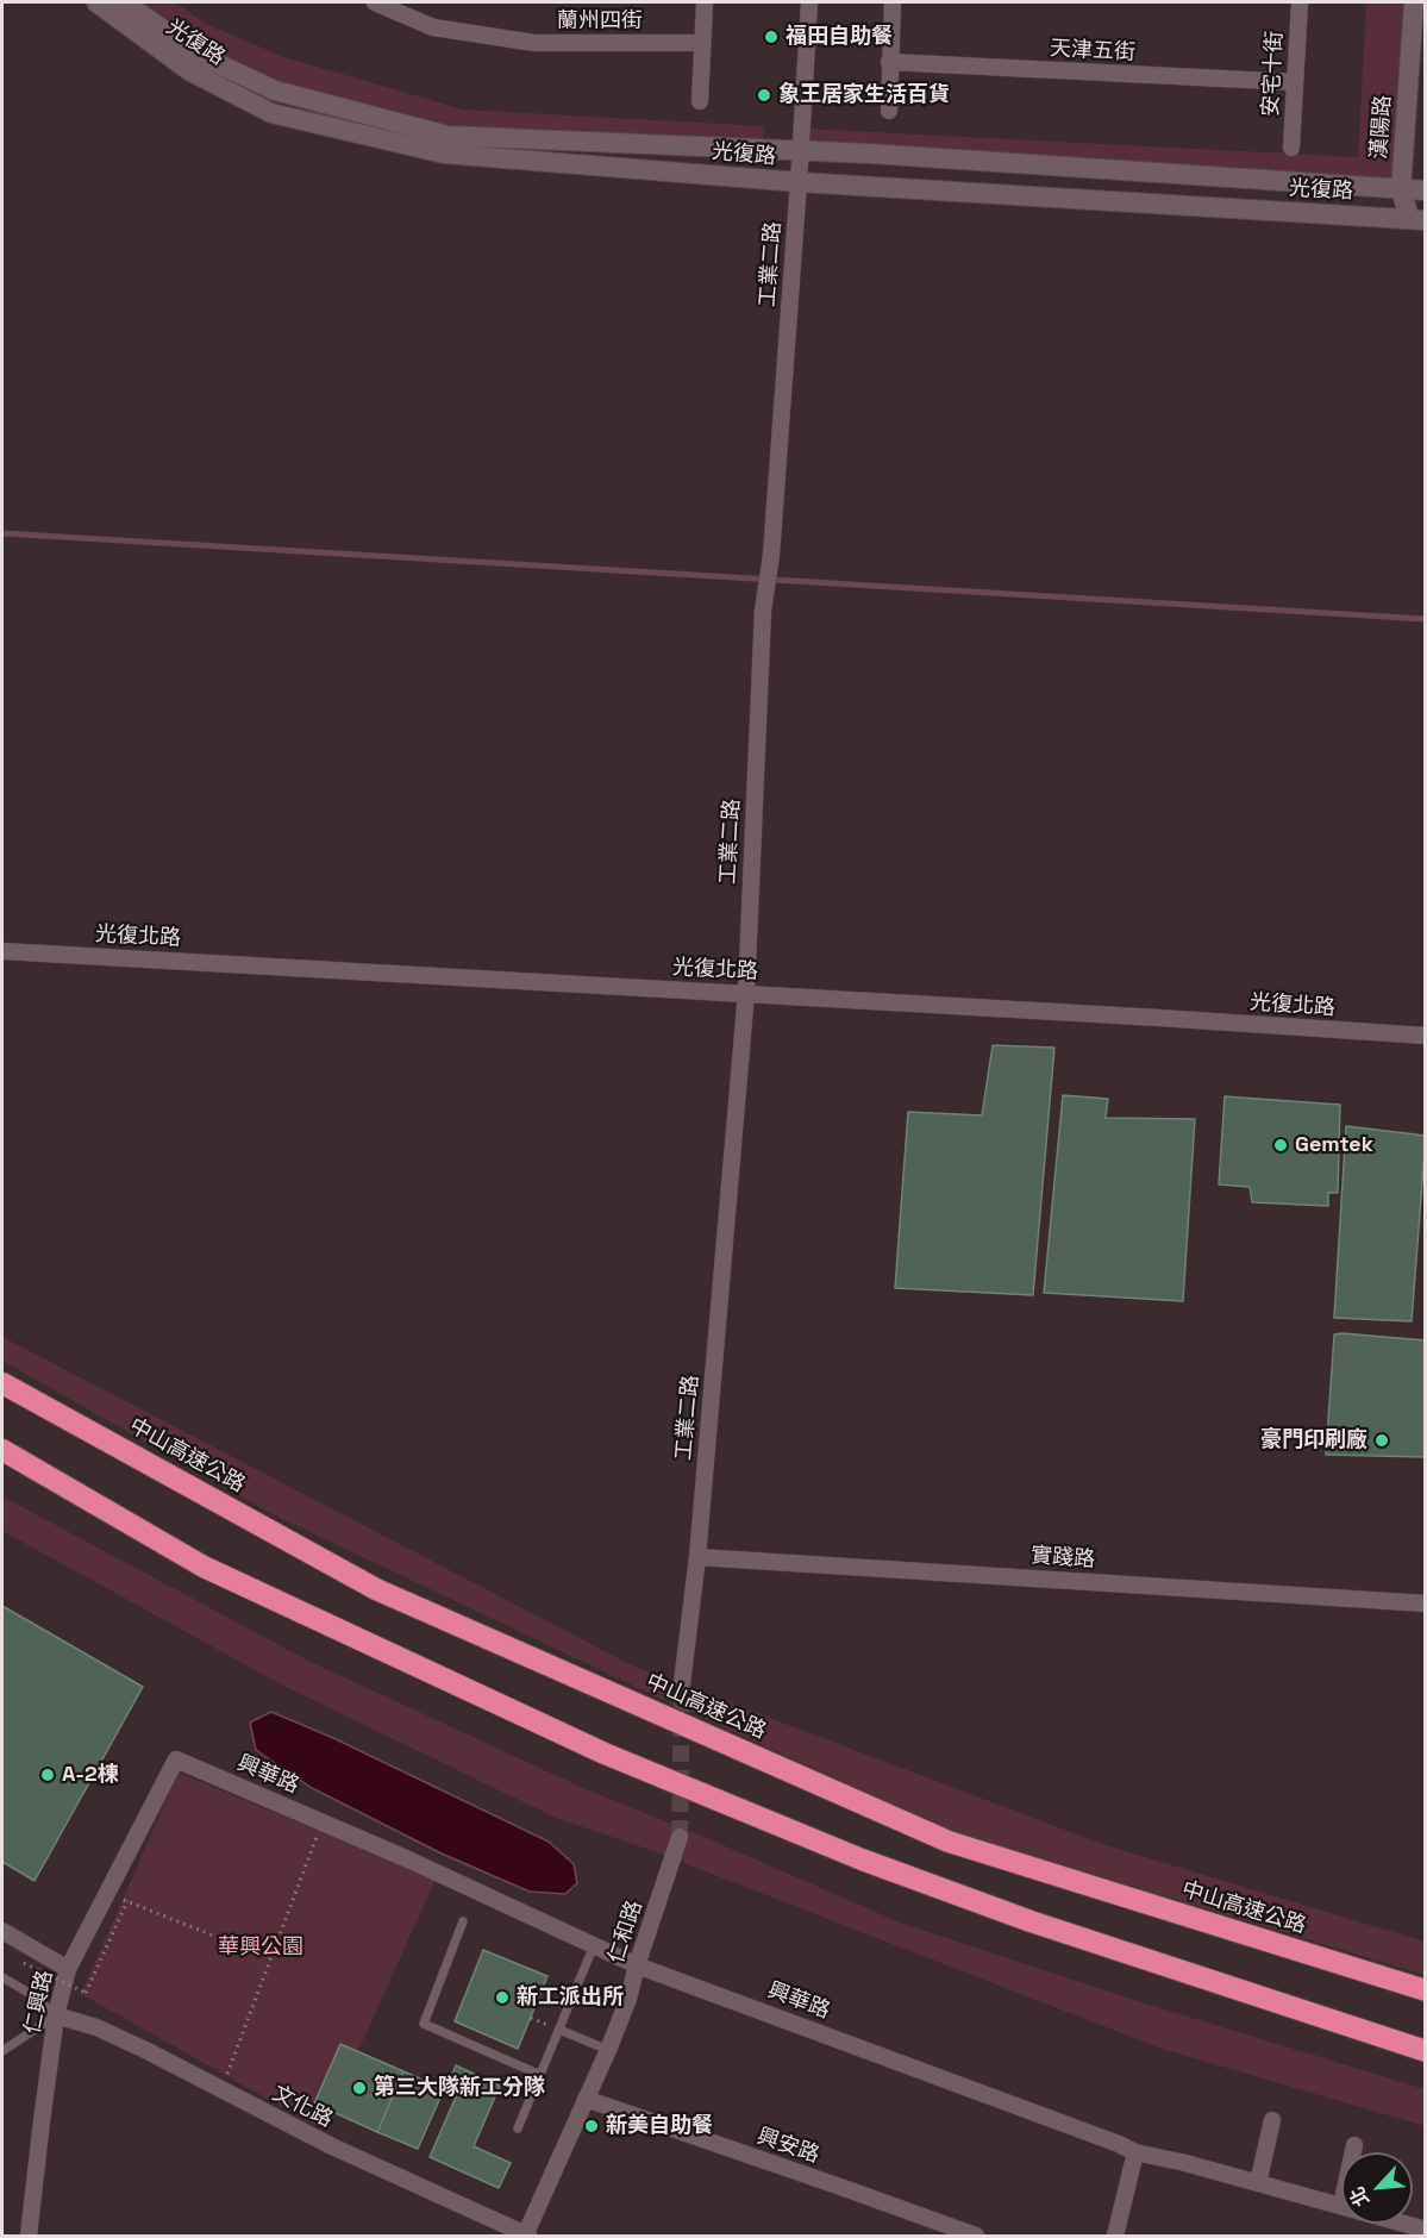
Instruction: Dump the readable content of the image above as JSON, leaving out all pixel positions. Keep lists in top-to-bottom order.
{
  "streets": {
    "highway": ["中山高速公路"],
    "street": [
      "蘭州四街",
      "光復路",
      "天津五街",
      "安宅十街",
      "漢陽路",
      "工業二路",
      "光復北路",
      "實踐路",
      "興華路",
      "仁和路",
      "仁興路",
      "文化路",
      "興安路"
    ]
  },
  "crossings": [
    ["光復路", "漢陽路"],
    ["光復路", "工業二路"],
    ["天津五街", "安宅十街"],
    ["工業二路", "光復北路"],
    ["工業二路", "實踐路"],
    ["興華路", "仁和路"],
    ["興華路", "仁興路"],
    ["仁和路", "文化路"],
    ["仁和路", "興安路"],
    ["仁興路", "文化路"]
  ],
  "parks": ["華興公園"],
  "places": [
    "福田自助餐",
    "象王居家生活百貨",
    "Gemtek",
    "豪門印刷廠",
    "A-2棟",
    "新工派出所",
    "第三大隊新工分隊",
    "新美自助餐"
  ],
  "north": "bottom left"
}
